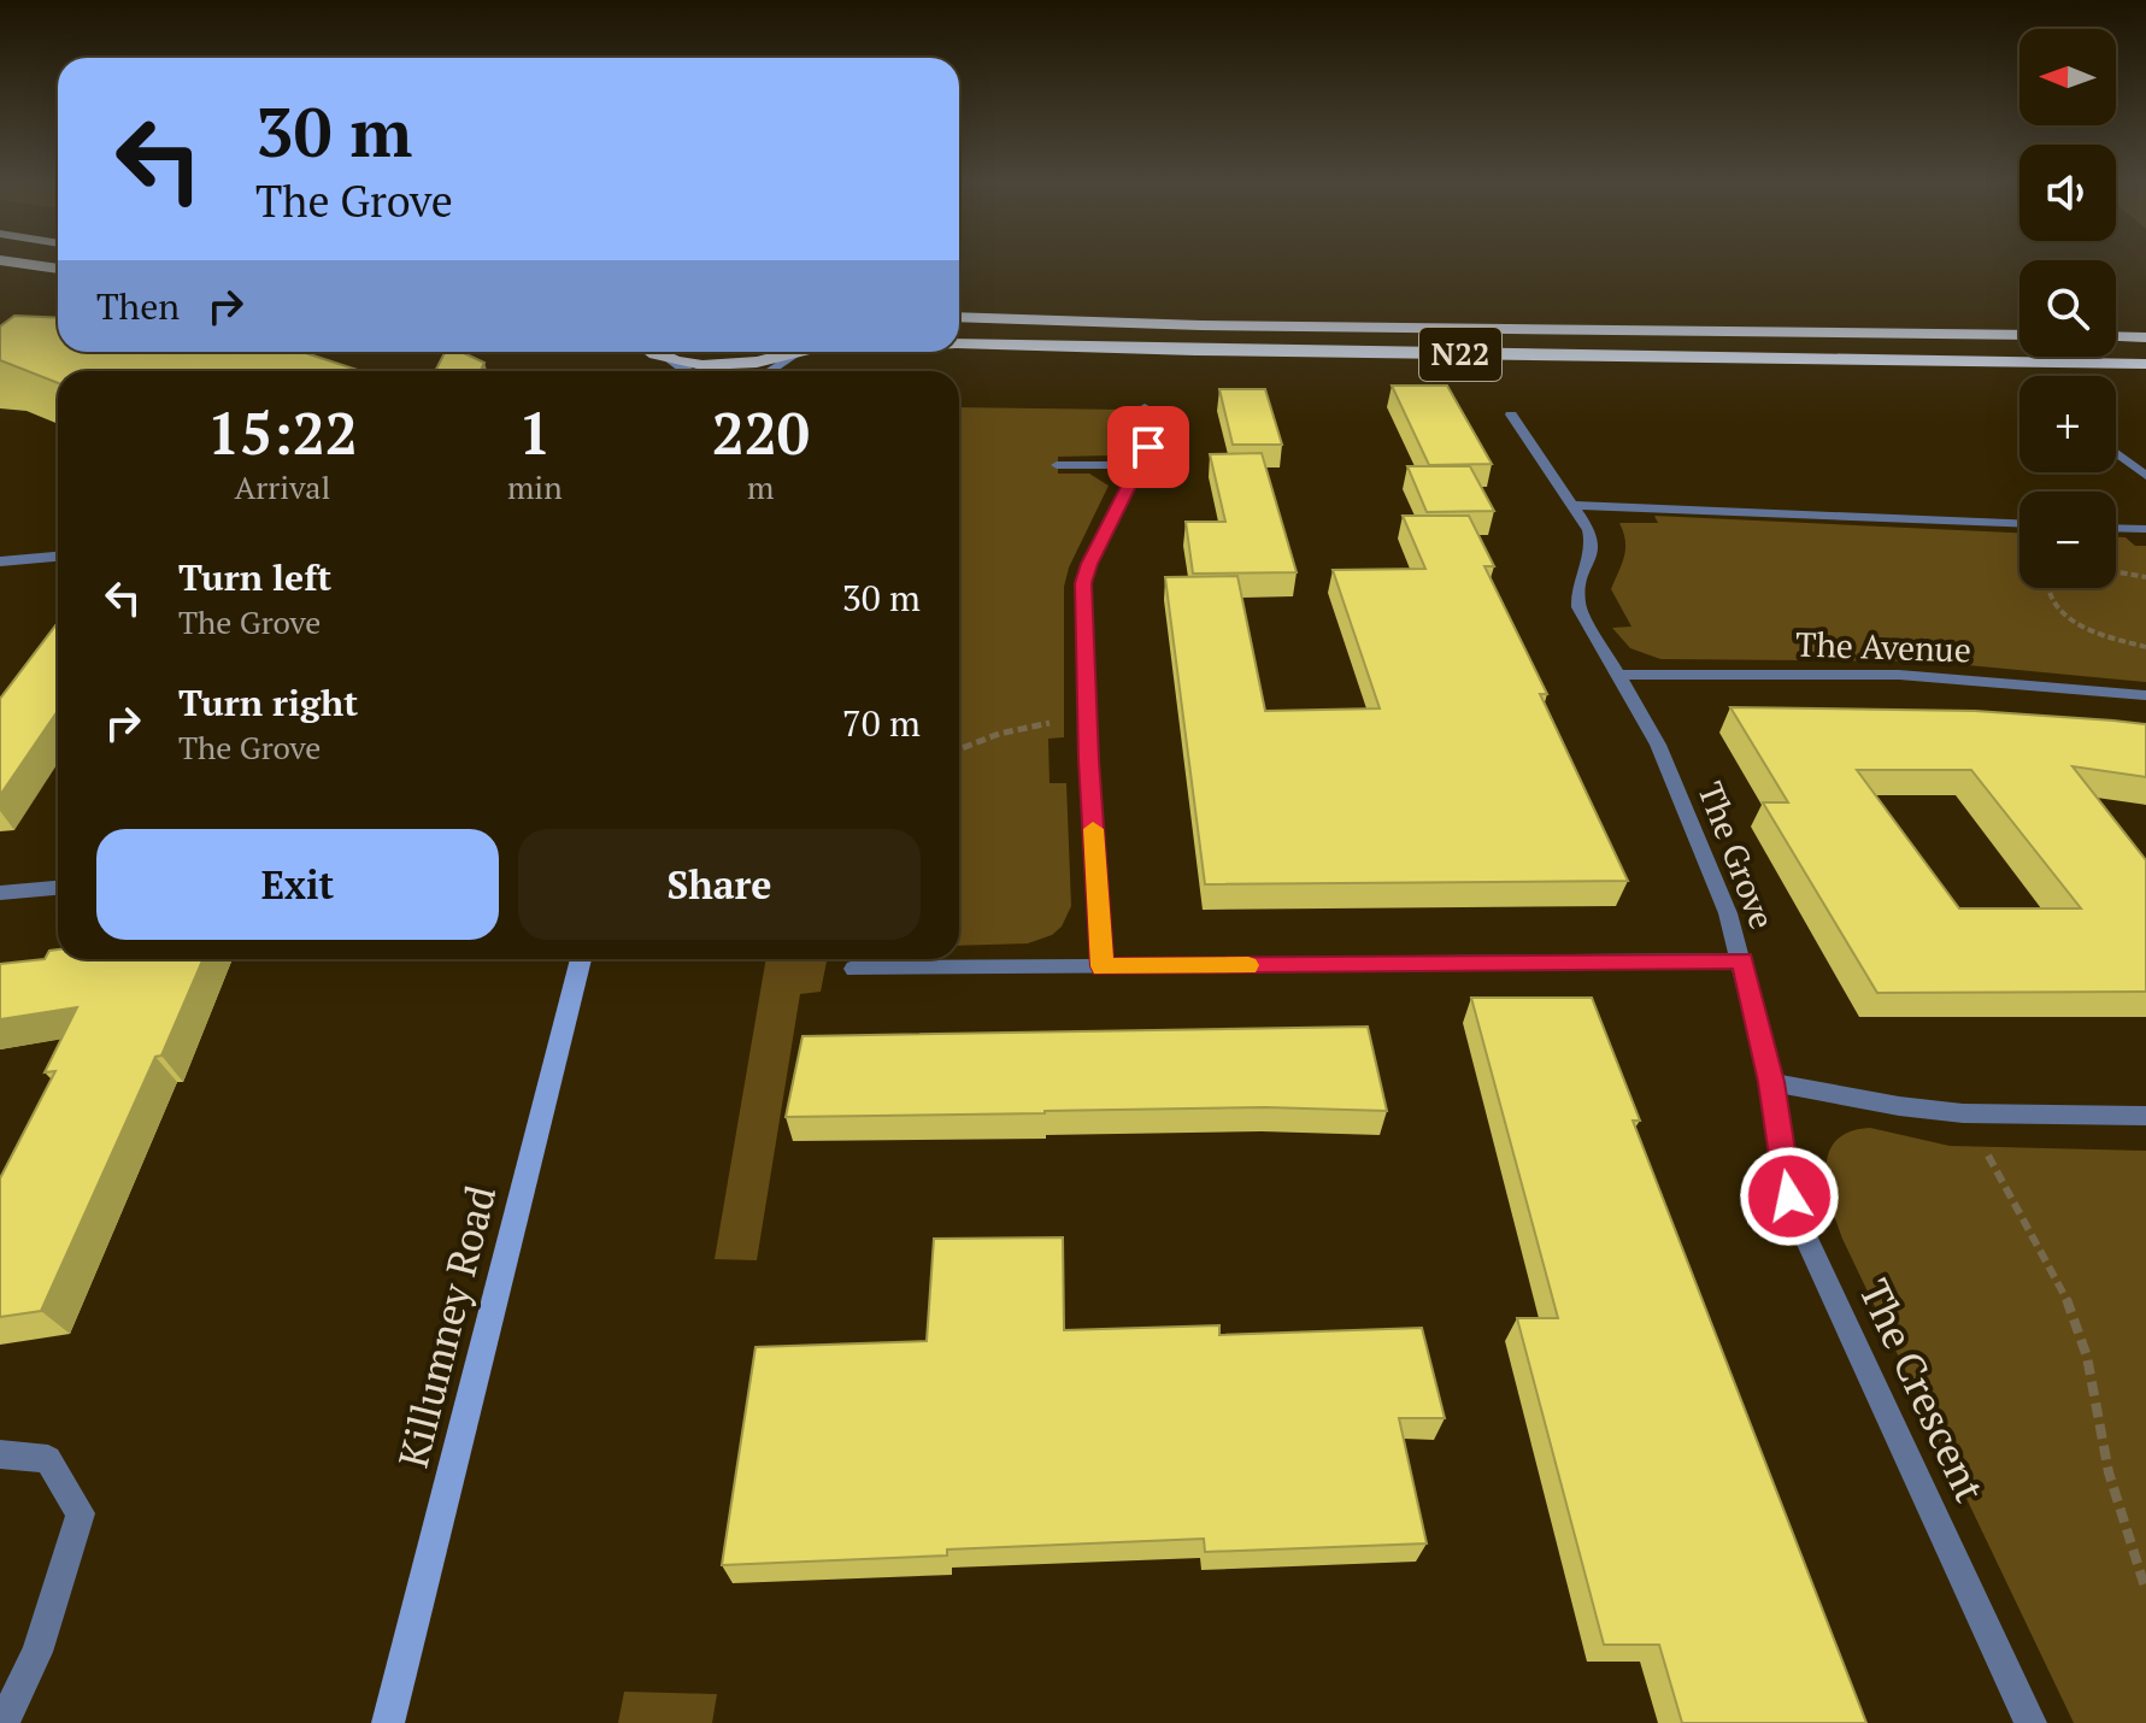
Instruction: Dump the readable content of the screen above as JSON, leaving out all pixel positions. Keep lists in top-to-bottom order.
{
  "streets": {
    "highway": ["N22"],
    "street": [
      "The Avenue",
      "The Grove",
      "Killumney Road",
      "The Crescent"
    ]
  },
  "crossings": [
    ["The Avenue", "The Grove"],
    ["The Grove", "The Crescent"]
  ],
  "north": "left",
  "page": {
    "map_buttons": ["+", "−"],
    "turn": ["30 m", "The Grove"],
    "then": "Then",
    "eta": [
      "15:22",
      "Arrival",
      "1",
      "min",
      "220",
      "m"
    ],
    "list": [
      {
        "name": "Turn left",
        "note": "The Grove",
        "value": "30 m"
      },
      {
        "name": "Turn right",
        "note": "The Grove",
        "value": "70 m"
      }
    ],
    "buttons": ["Exit", "Share"]
  }
}
